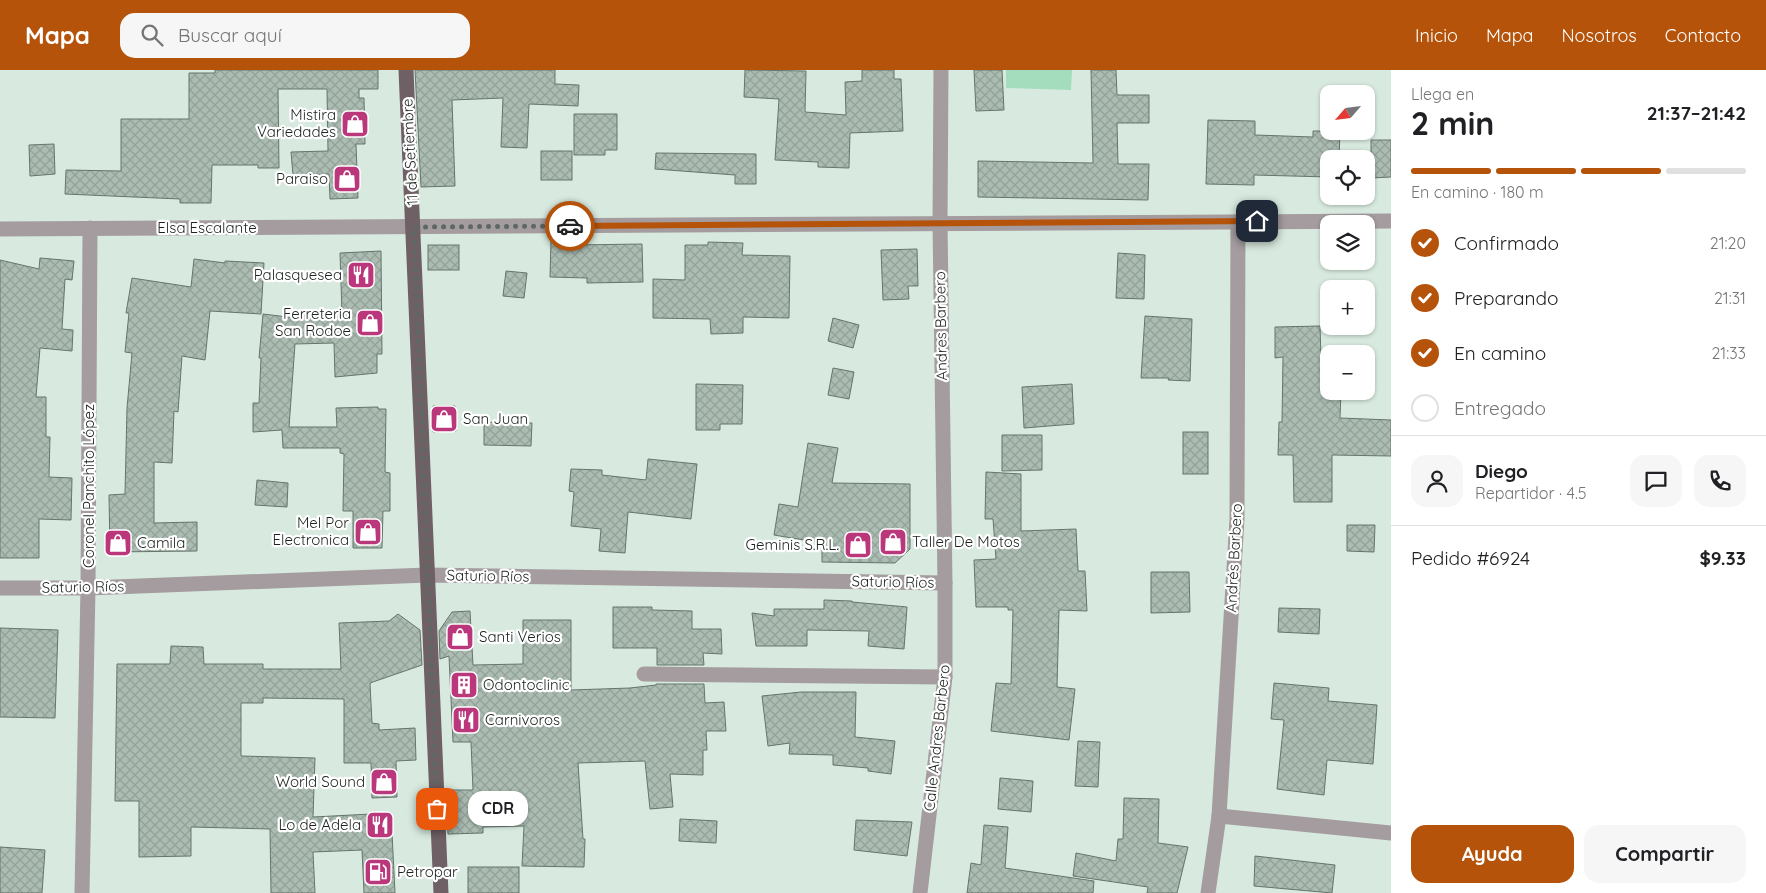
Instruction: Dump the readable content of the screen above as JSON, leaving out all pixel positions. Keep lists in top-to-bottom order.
{
  "streets": {
    "main road": ["11 de Setiembre"],
    "street": [
      "Elsa Escalante",
      "Andres Barbero",
      "Coronel Panchito López",
      "Andrés Barbero",
      "Saturio Ríos",
      "Calle Andres Barbero"
    ]
  },
  "crossings": [
    ["11 de Setiembre", "Elsa Escalante"],
    ["11 de Setiembre", "Saturio Ríos"],
    ["Elsa Escalante", "Andres Barbero"],
    ["Elsa Escalante", "Coronel Panchito López"],
    ["Elsa Escalante", "Andrés Barbero"],
    ["Andres Barbero", "Saturio Ríos"],
    ["Andres Barbero", "Calle Andres Barbero"],
    ["Coronel Panchito López", "Saturio Ríos"],
    ["Saturio Ríos", "Calle Andres Barbero"]
  ],
  "places": {
    "shop": [
      "Mistira Variedades",
      "Paraiso",
      "Ferreteria San Rodoe",
      "San Juan",
      "Mel Por Electronica",
      "Taller De Motos",
      "Camila",
      "Geminis S.R.L.",
      "Santi Verios",
      "World Sound"
    ],
    "restaurant": ["Palasquesea", "Carnivoros", "Lo de Adela"],
    "building": ["Odontoclinic"],
    "other": ["CDR"],
    "fuel station": ["Petropar"]
  },
  "north": "bottom left",
  "page": {
    "header": "Mapa",
    "search": "Buscar aquí",
    "nav": [
      "Inicio",
      "Mapa",
      "Nosotros",
      "Contacto"
    ],
    "heading": ["2 min", "Llega en", "21:37–21:42"],
    "panel": [
      "Diego",
      "Repartidor · 4.5",
      "Pedido #6924",
      "$9.33"
    ],
    "map_buttons": ["+", "−"],
    "bar": "En camino · 180 m",
    "list": [
      ["Confirmado", "21:20"],
      ["Preparando", "21:31"],
      ["En camino", "21:33"],
      "Entregado"
    ],
    "bubble": "CDR",
    "buttons": ["Ayuda", "Compartir"]
  }
}
